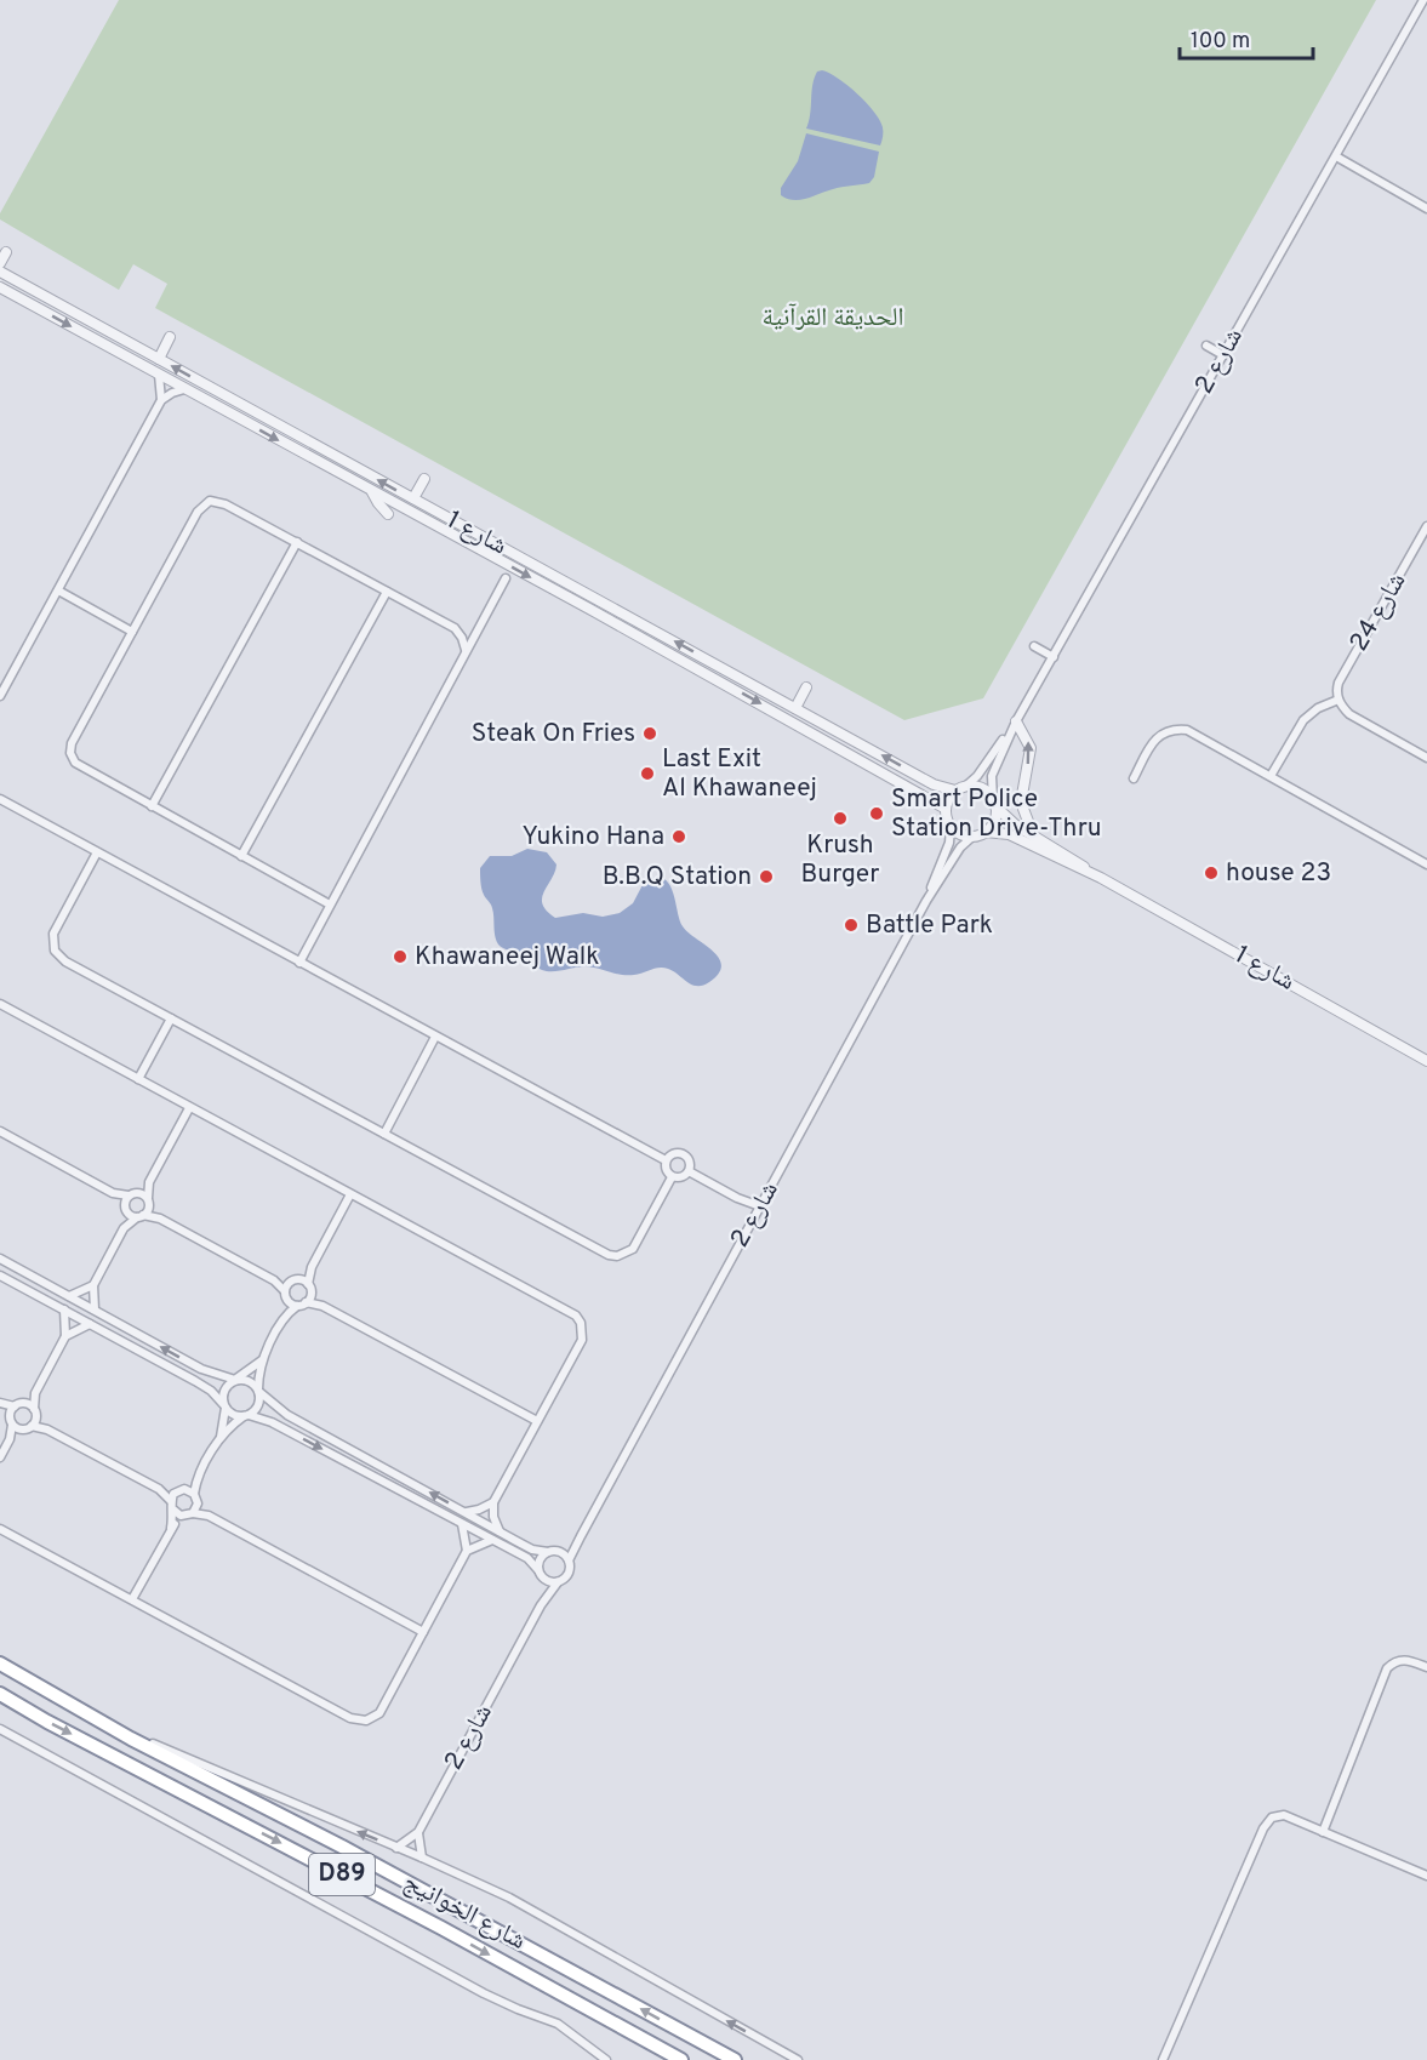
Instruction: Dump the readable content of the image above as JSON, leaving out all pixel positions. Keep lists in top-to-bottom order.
{
  "streets": {
    "highway": ["D89", "شارع الخوانيج"],
    "street": ["شارع 2", "شارع 1", "شارع 24"]
  },
  "crossings": [
    ["شارع 2", "شارع 1"]
  ],
  "parks": ["الحديقة القرآنية"],
  "places": [
    "Steak On Fries",
    "Last Exit Al Khawaneej",
    "Smart Police Station Drive-Thru",
    "Krush Burger",
    "Yukino Hana",
    "house 23",
    "B.B.Q Station",
    "Battle Park",
    "Khawaneej Walk"
  ],
  "scale_bar": "100 m"
}
